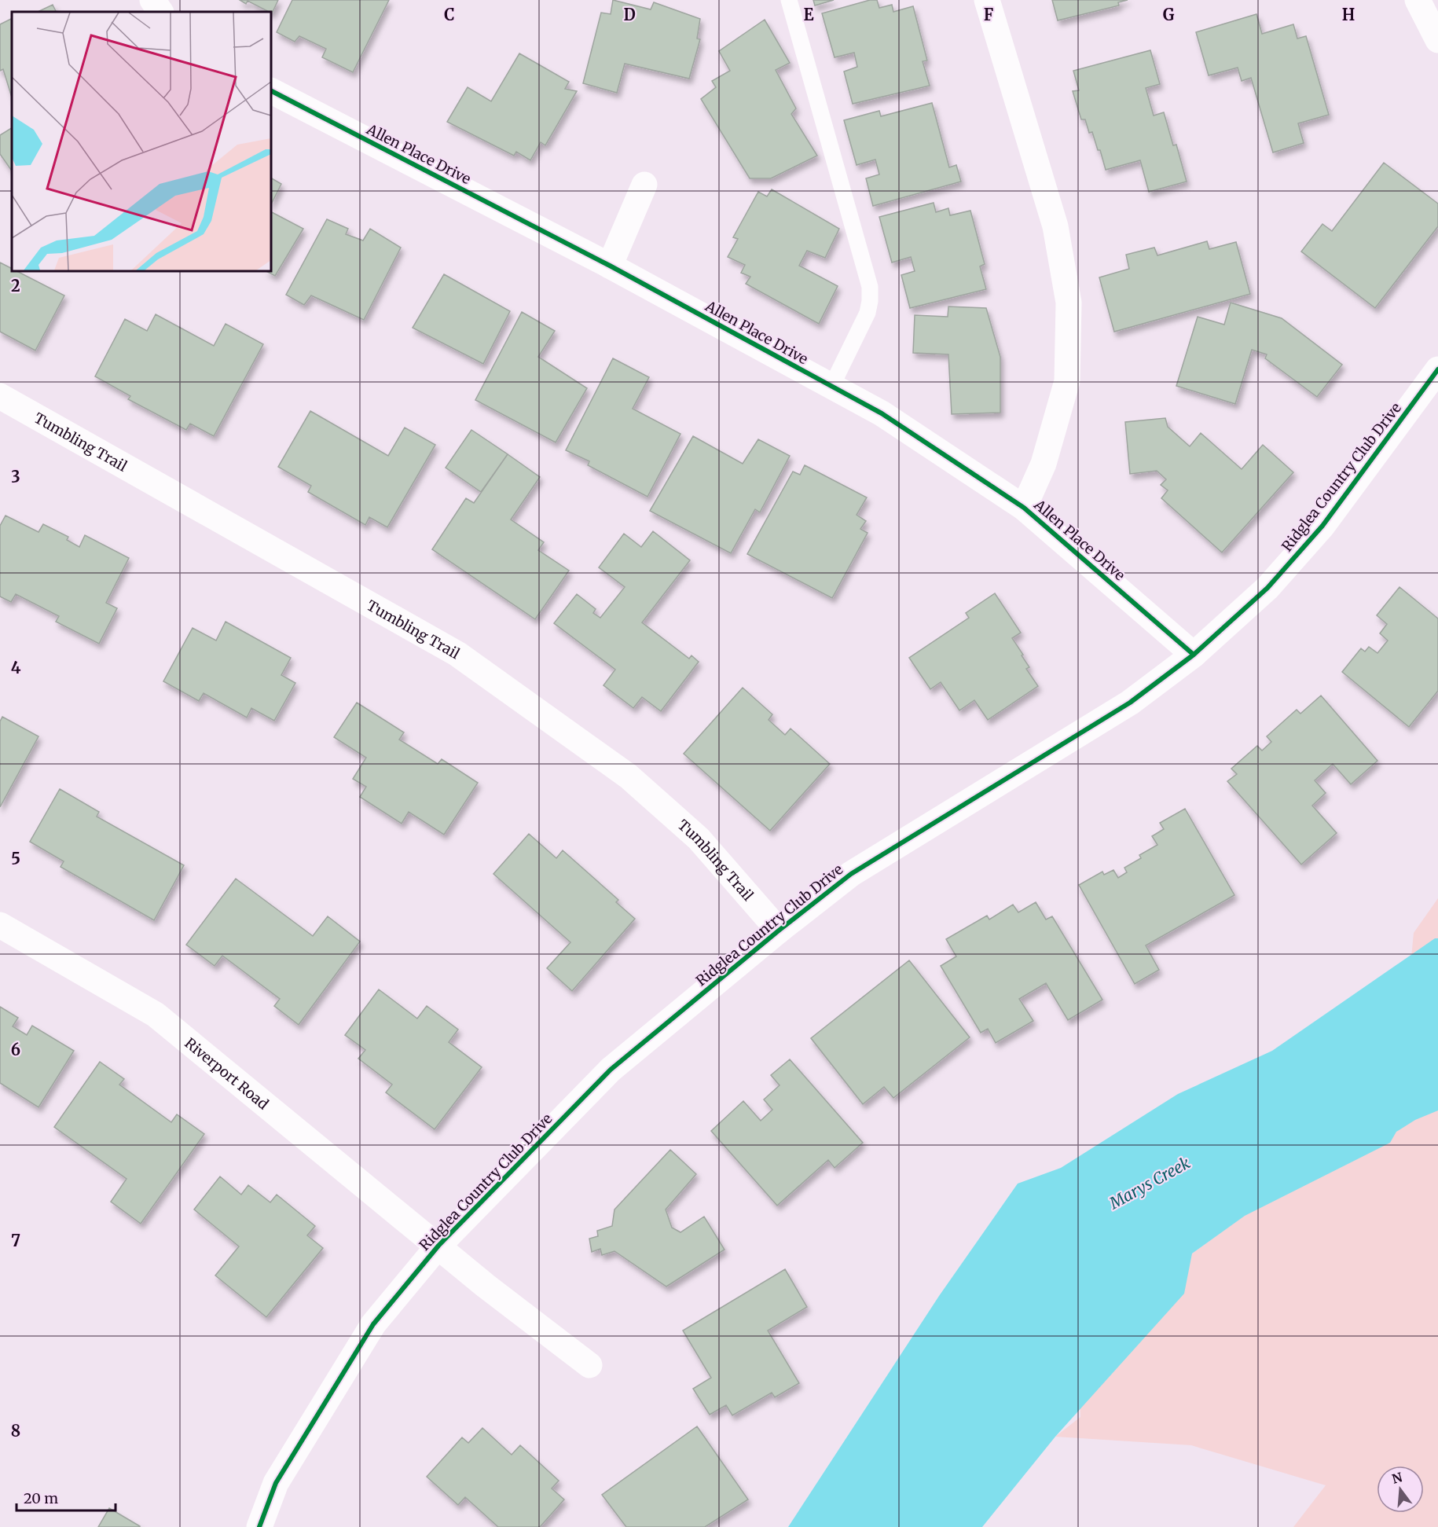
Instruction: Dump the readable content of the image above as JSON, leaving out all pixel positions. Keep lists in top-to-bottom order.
{
  "streets": {
    "street": [
      "Allen Place Drive",
      "Tumbling Trail",
      "Ridglea Country Club Drive",
      "Riverport Road"
    ]
  },
  "crossings": [
    ["Allen Place Drive", "Ridglea Country Club Drive"],
    ["Tumbling Trail", "Ridglea Country Club Drive"],
    ["Ridglea Country Club Drive", "Riverport Road"]
  ],
  "water": ["Marys Creek"],
  "scale_bar": "20 m",
  "north": "top",
  "grid": {
    "columns": [
      "C",
      "D",
      "E",
      "F",
      "G",
      "H"
    ],
    "rows": [
      "2",
      "3",
      "4",
      "5",
      "6",
      "7",
      "8"
    ]
  }
}
